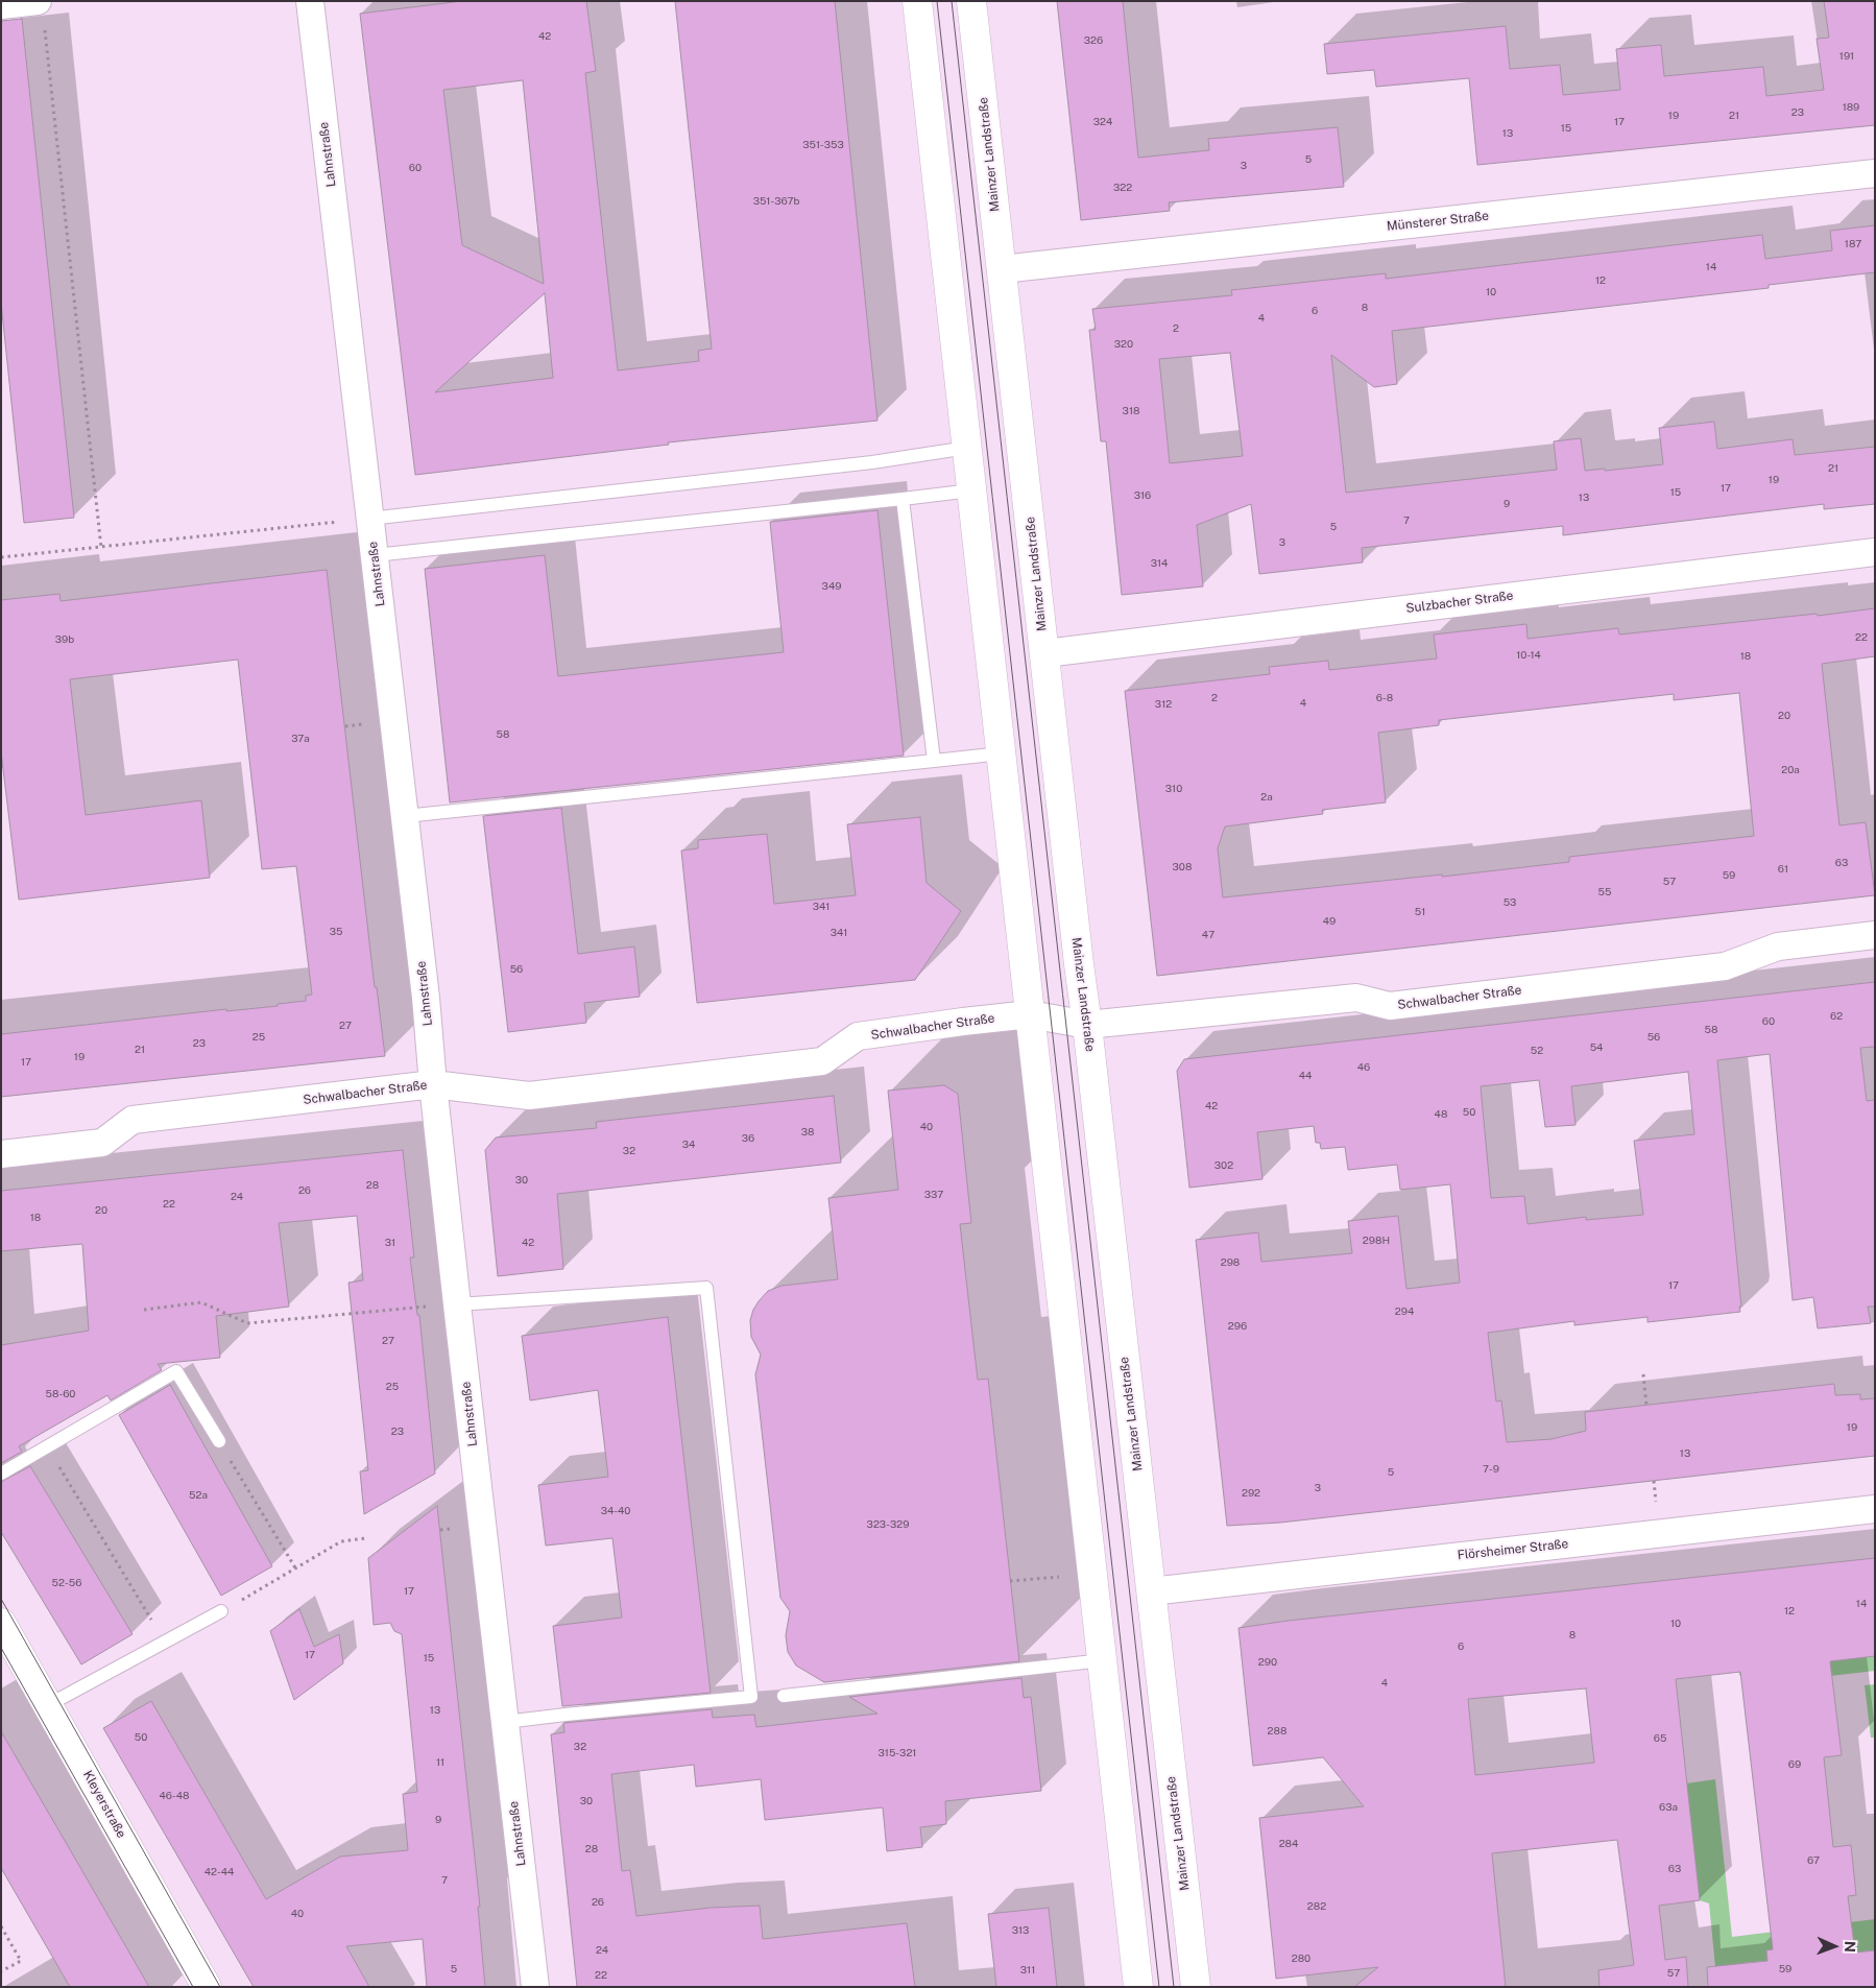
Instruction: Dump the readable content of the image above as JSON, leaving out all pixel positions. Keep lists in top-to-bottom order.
{
  "streets": {
    "main road": ["Mainzer Landstraße", "Kleyerstraße"],
    "street": [
      "Lahnstraße",
      "Münsterer Straße",
      "Sulzbacher Straße",
      "Schwalbacher Straße",
      "Flörsheimer Straße"
    ]
  },
  "crossings": [
    ["Lahnstraße", "Schwalbacher Straße"],
    ["Mainzer Landstraße", "Münsterer Straße"],
    ["Mainzer Landstraße", "Sulzbacher Straße"],
    ["Mainzer Landstraße", "Schwalbacher Straße"],
    ["Mainzer Landstraße", "Flörsheimer Straße"]
  ],
  "house_numbers": [
    "42",
    "326",
    "191",
    "189",
    "23",
    "19",
    "21",
    "324",
    "17",
    "15",
    "13",
    "351-353",
    "5",
    "3",
    "60",
    "322",
    "351-367b",
    "187",
    "14",
    "12",
    "10",
    "8",
    "6",
    "4",
    "2",
    "320",
    "318",
    "21",
    "19",
    "17",
    "15",
    "316",
    "13",
    "9",
    "7",
    "5",
    "3",
    "314",
    "349",
    "22",
    "39b",
    "10-14",
    "18",
    "2",
    "6-8",
    "4",
    "312",
    "20",
    "58",
    "37a",
    "20a",
    "310",
    "2a",
    "63",
    "308",
    "61",
    "59",
    "57",
    "55",
    "53",
    "341",
    "51",
    "49",
    "35",
    "341",
    "47",
    "56",
    "62",
    "60",
    "27",
    "58",
    "25",
    "56",
    "23",
    "54",
    "21",
    "52",
    "19",
    "17",
    "46",
    "44",
    "42",
    "50",
    "48",
    "40",
    "38",
    "36",
    "34",
    "32",
    "302",
    "30",
    "28",
    "26",
    "337",
    "24",
    "22",
    "20",
    "18",
    "298H",
    "31",
    "42",
    "298",
    "17",
    "294",
    "296",
    "27",
    "25",
    "58-60",
    "19",
    "23",
    "13",
    "7-9",
    "5",
    "3",
    "292",
    "52a",
    "34-40",
    "323-329",
    "52-56",
    "17",
    "14",
    "12",
    "10",
    "8",
    "6",
    "17",
    "15",
    "290",
    "4",
    "13",
    "288",
    "50",
    "65",
    "32",
    "315-321",
    "11",
    "69",
    "46-48",
    "30",
    "63a",
    "9",
    "284",
    "28",
    "67",
    "63",
    "42-44",
    "7",
    "26",
    "282",
    "40",
    "313",
    "24",
    "280",
    "5",
    "59",
    "311",
    "57",
    "22"
  ],
  "north": "right"
}
